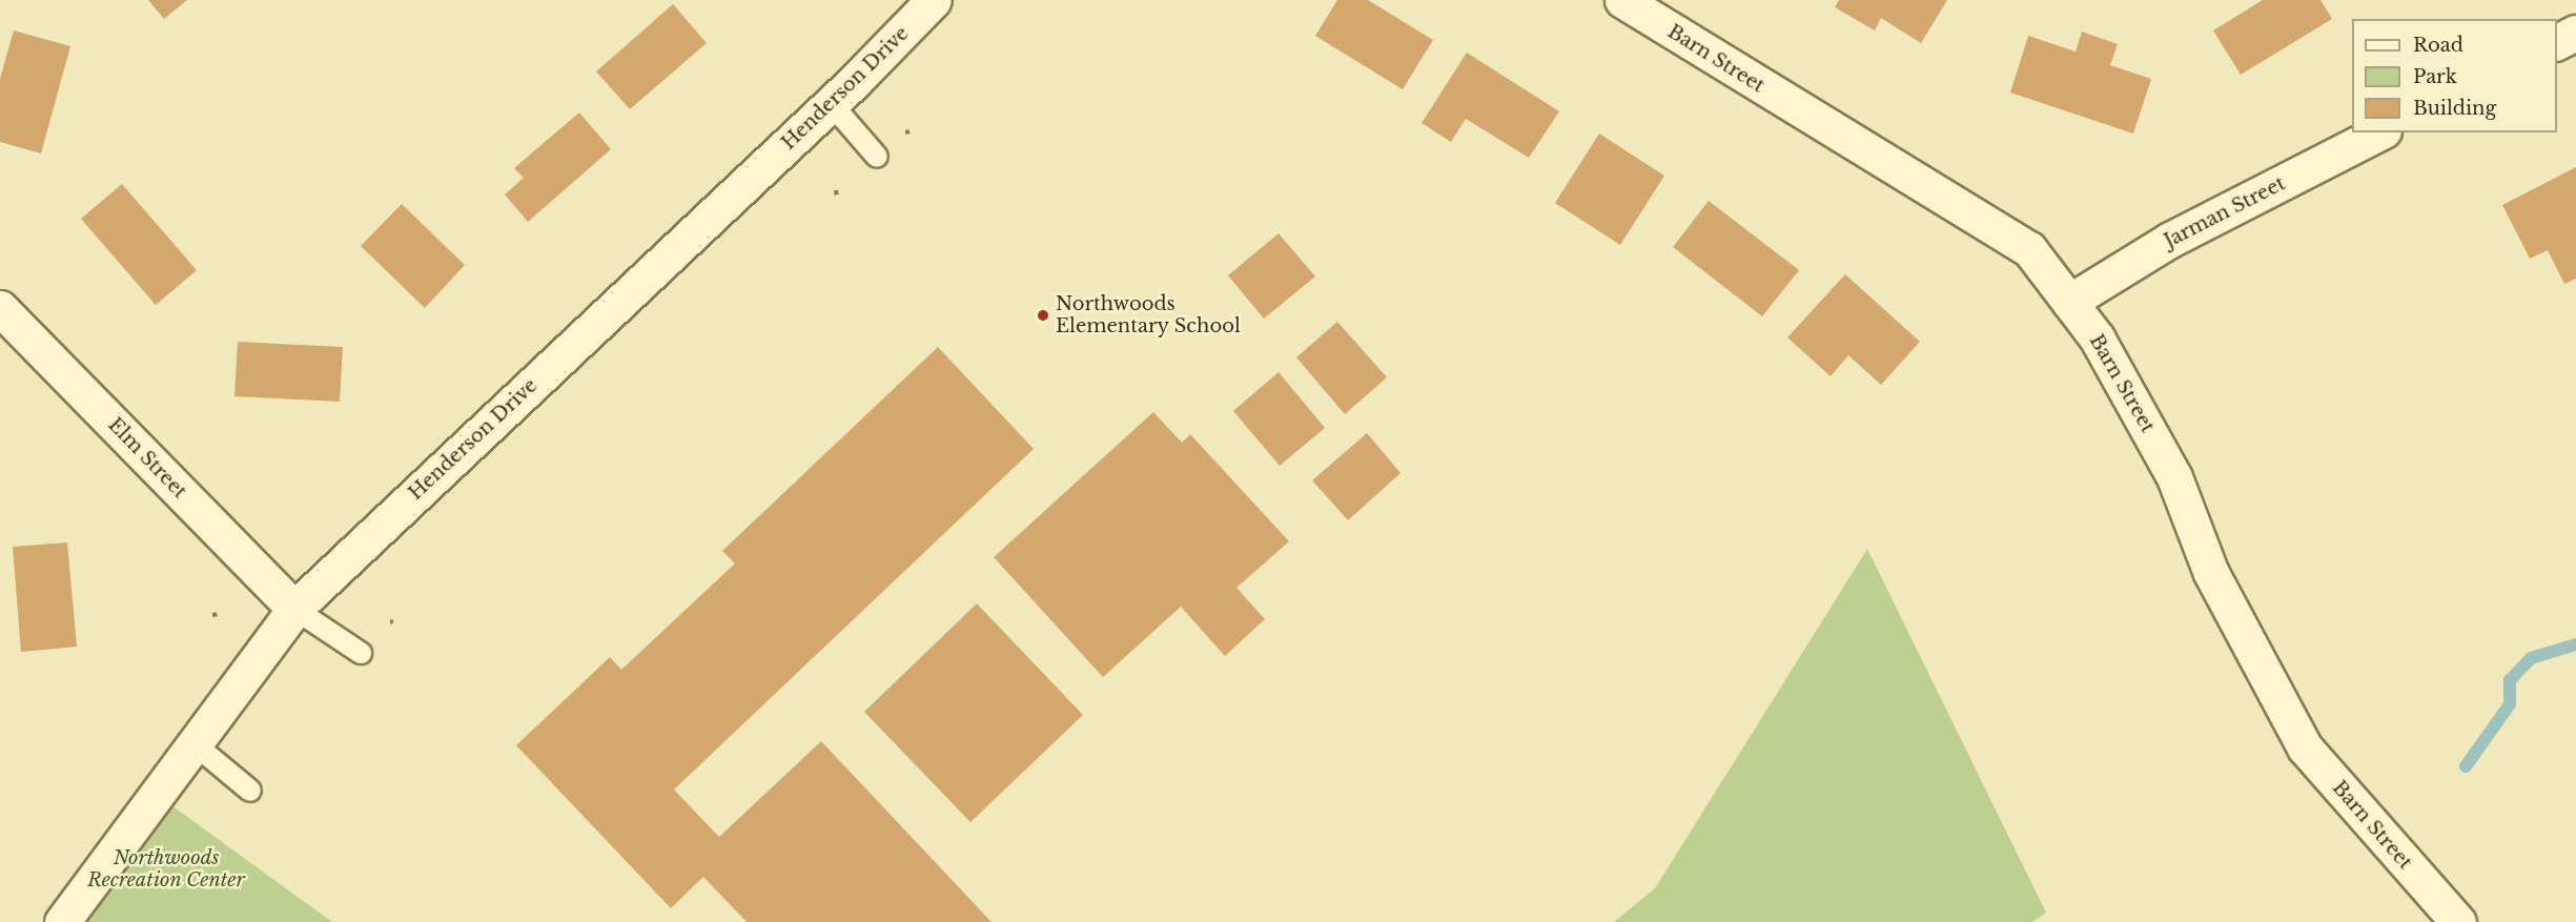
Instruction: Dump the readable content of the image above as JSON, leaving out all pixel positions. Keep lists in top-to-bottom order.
{
  "streets": {
    "street": [
      "Barn Street",
      "Henderson Drive",
      "Jarman Street",
      "Elm Street"
    ]
  },
  "crossings": [
    ["Barn Street", "Jarman Street"],
    ["Henderson Drive", "Elm Street"]
  ],
  "parks": ["Northwoods Recreation Center"],
  "places": ["Northwoods Elementary School"],
  "legend": ["Road", "Park", "Building"]
}
